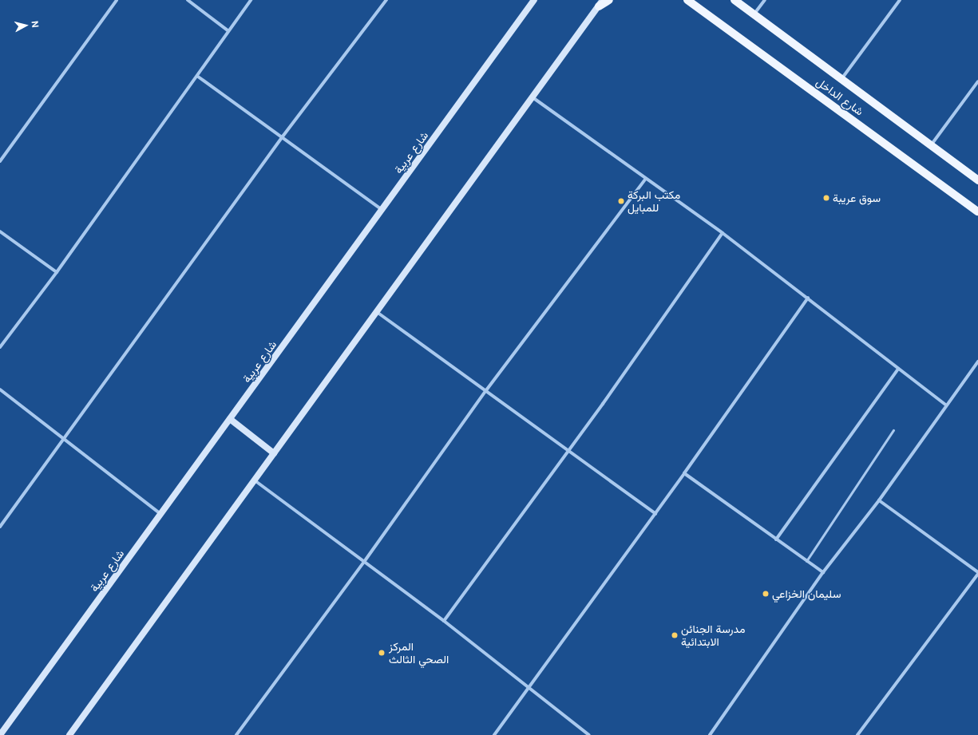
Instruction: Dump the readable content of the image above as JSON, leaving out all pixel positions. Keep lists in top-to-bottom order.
{
  "streets": {
    "main road": ["شارع الداخل", "شارع عربية"]
  },
  "places": [
    "سوق عريبة",
    "مكتب البركة للمبايل",
    "سليمان الخزاعي",
    "مدرسة الجنائن الابتدائية",
    "المركز الصحي الثالث"
  ],
  "north": "right"
}
